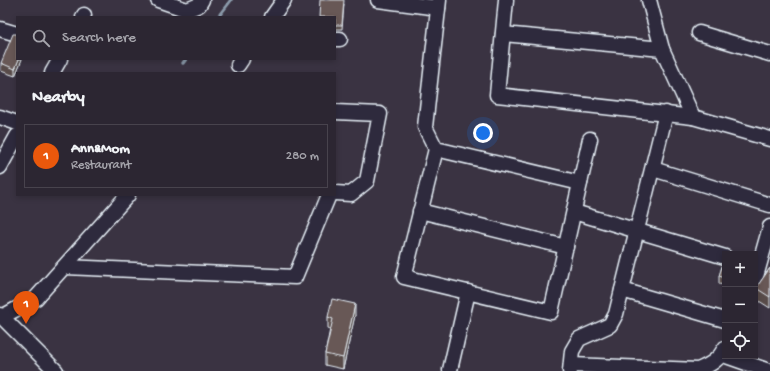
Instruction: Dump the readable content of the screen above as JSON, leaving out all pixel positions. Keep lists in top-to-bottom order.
{
  "page": {
    "search": "Search here",
    "heading": "Nearby",
    "list": [
      {
        "mark": "1",
        "name": "Ann&Mom",
        "note": "Restaurant",
        "value": "280 m"
      }
    ],
    "map_buttons": ["+", "−"],
    "pins": "1"
  }
}
